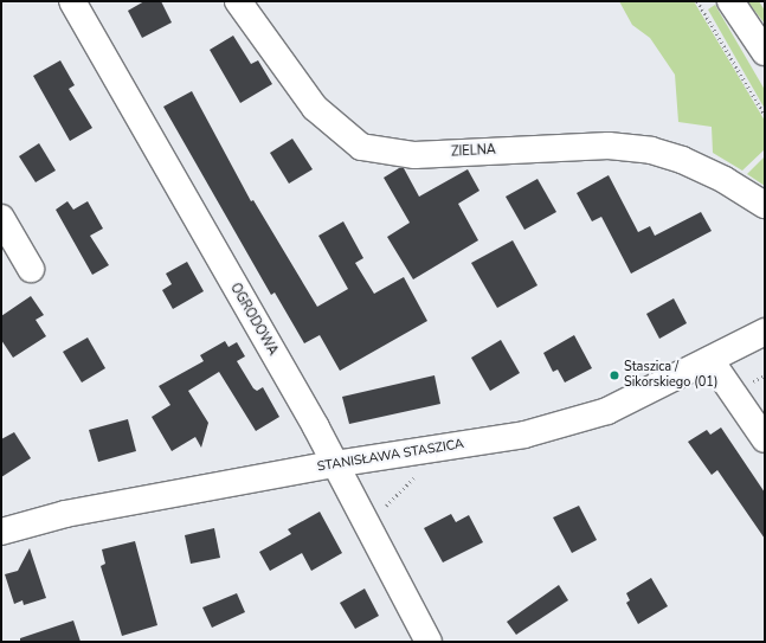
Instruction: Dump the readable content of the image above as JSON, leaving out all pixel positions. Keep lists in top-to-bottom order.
{
  "streets": {
    "street": ["ZIELNA", "OGRODOWA", "STANISŁAWA STASZICA"]
  },
  "crossings": [
    ["OGRODOWA", "STANISŁAWA STASZICA"]
  ],
  "places": ["Staszica / Sikorskiego (01)"]
}
